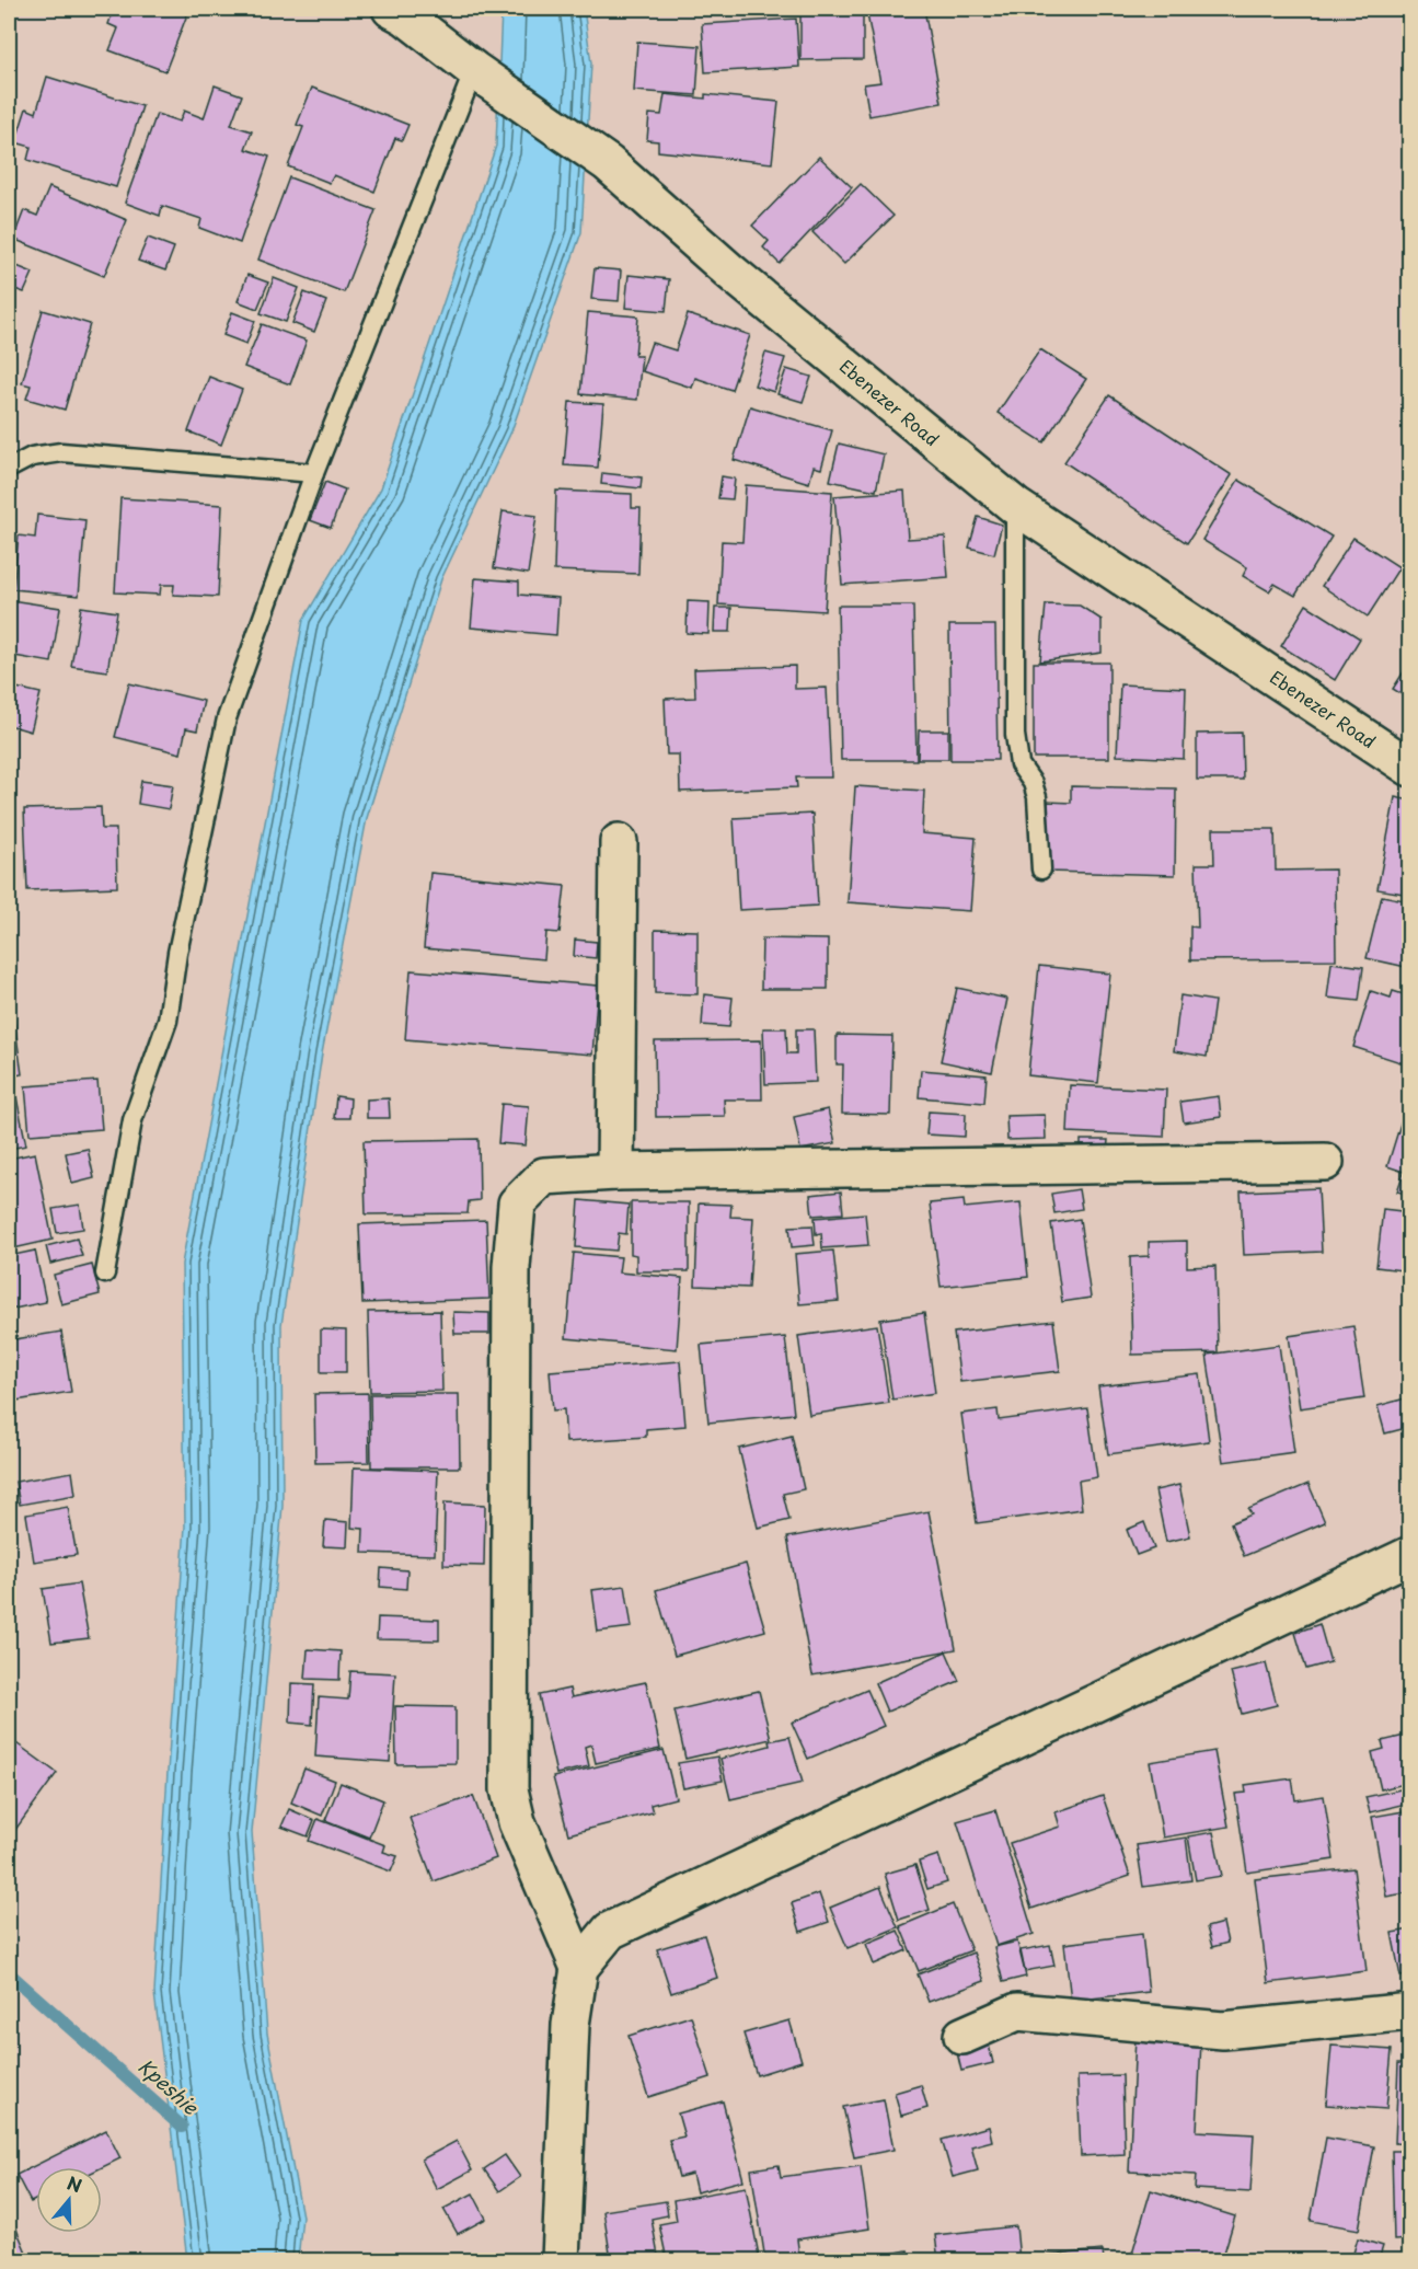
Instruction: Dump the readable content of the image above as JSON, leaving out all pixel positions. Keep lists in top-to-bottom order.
{
  "streets": {
    "street": ["Ebenezer Road"]
  },
  "water": ["Kpeshie"],
  "north": "top"
}
